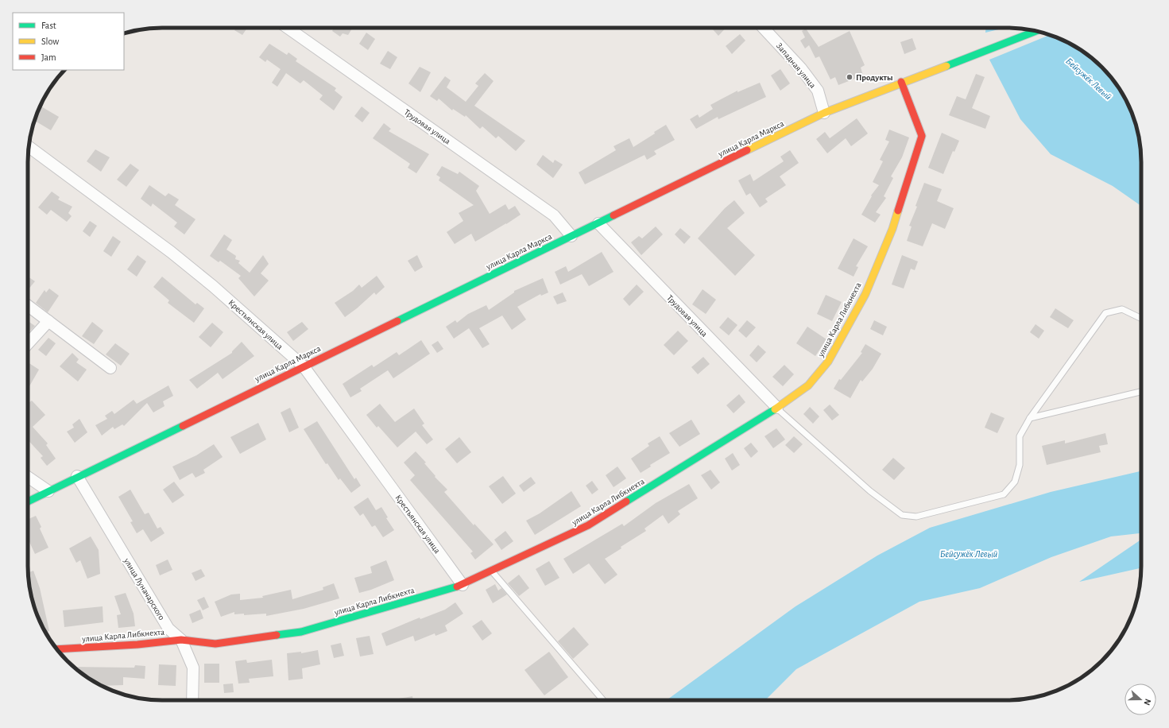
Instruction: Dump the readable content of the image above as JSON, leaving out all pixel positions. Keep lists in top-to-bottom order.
{
  "streets": {
    "street": [
      "Западная улица",
      "Трудовая улица",
      "улица Карла Маркса",
      "улица Карла Либкнехта",
      "Крестьянская улица",
      "улица Луначарского"
    ]
  },
  "crossings": [
    ["Западная улица", "улица Карла Маркса"],
    ["Трудовая улица", "улица Карла Маркса"],
    ["Трудовая улица", "улица Карла Либкнехта"],
    ["улица Карла Маркса", "улица Карла Либкнехта"],
    ["улица Карла Маркса", "Крестьянская улица"],
    ["улица Карла Маркса", "улица Луначарского"],
    ["улица Карла Либкнехта", "Крестьянская улица"],
    ["улица Карла Либкнехта", "улица Луначарского"]
  ],
  "water": ["Бейсужёк Левый"],
  "places": ["Продукты"],
  "legend": ["Fast", "Slow", "Jam"],
  "north": "right"
}
